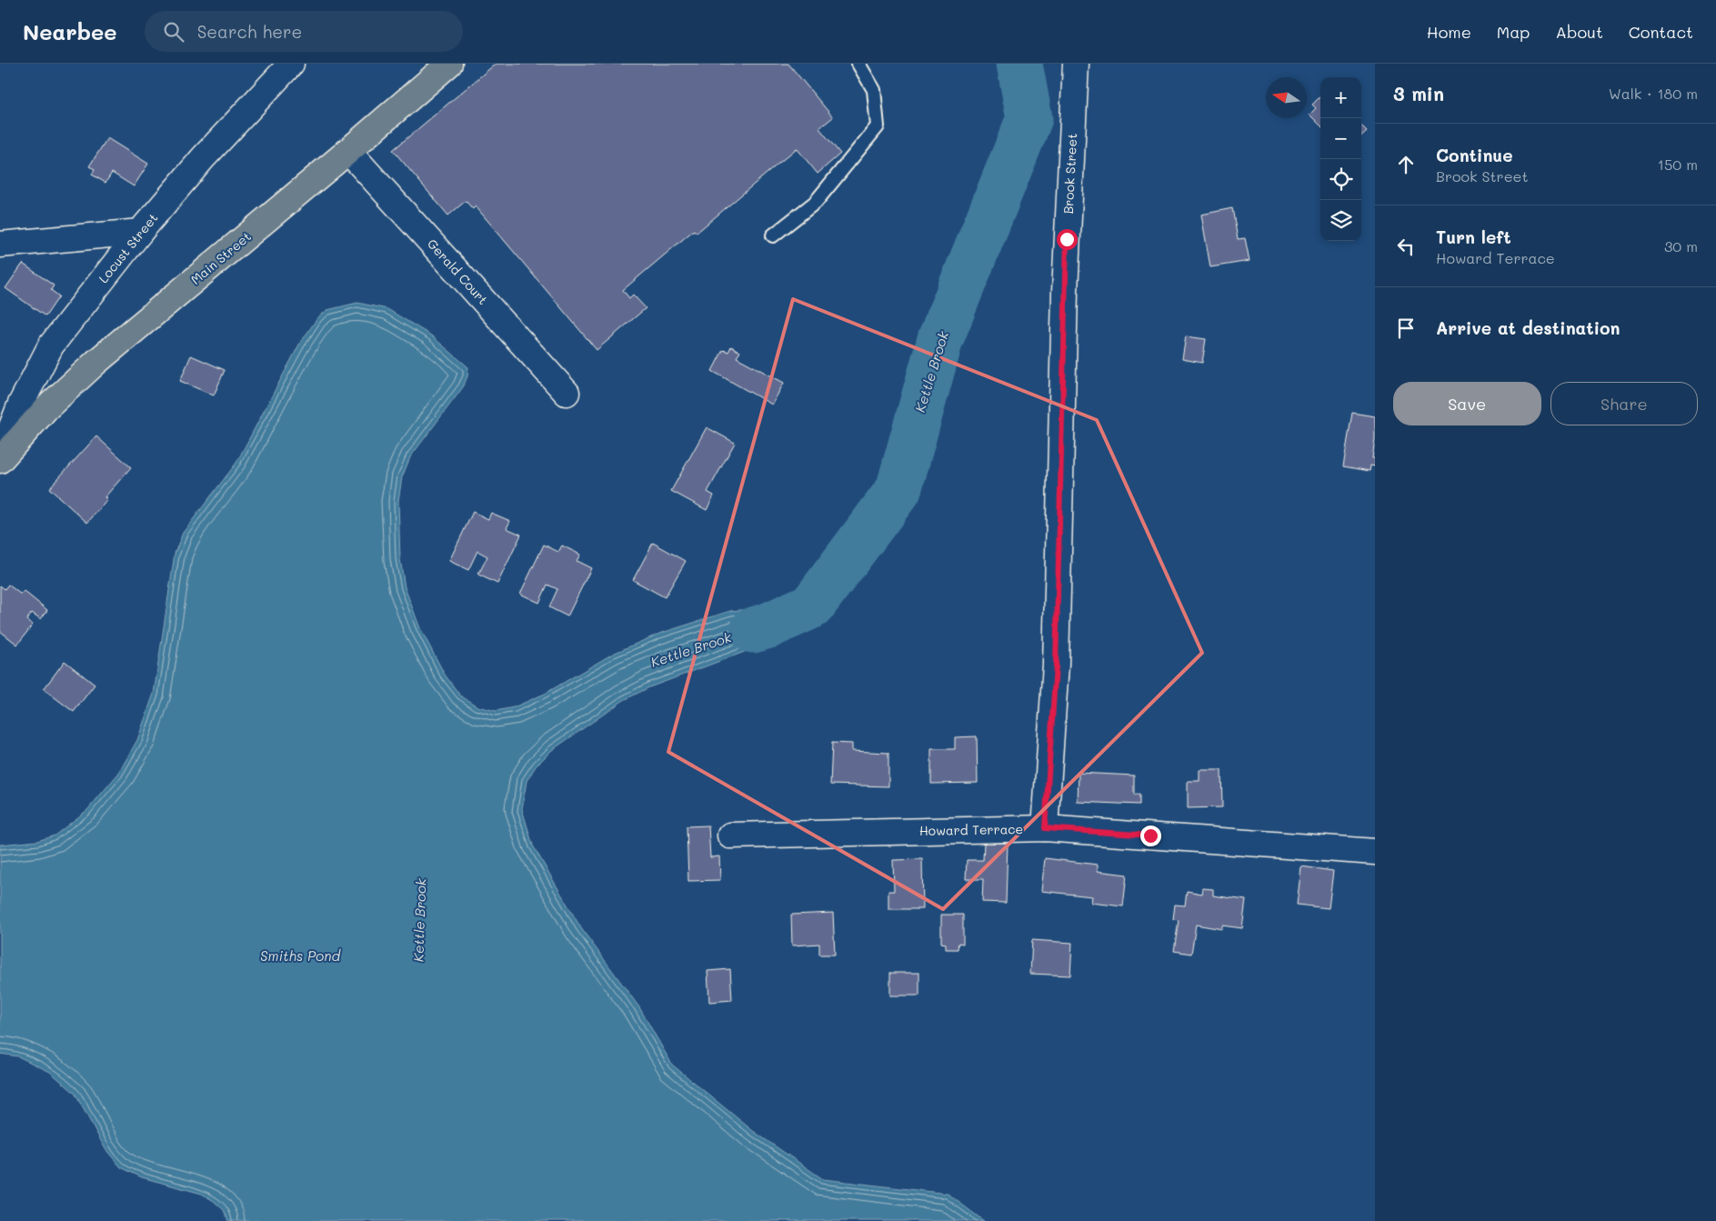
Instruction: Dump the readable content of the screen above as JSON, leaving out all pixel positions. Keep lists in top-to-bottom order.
{
  "streets": {
    "highway": ["Main Street"],
    "street": [
      "Brook Street",
      "Locust Street",
      "Gerald Court",
      "Howard Terrace"
    ]
  },
  "crossings": [
    ["Brook Street", "Howard Terrace"],
    ["Main Street", "Gerald Court"]
  ],
  "water": ["Kettle Brook", "Smiths Pond"],
  "north": "left",
  "page": {
    "header": "Nearbee",
    "search": "Search here",
    "nav": [
      "Home",
      "Map",
      "About",
      "Contact"
    ],
    "heading": ["3 min", "Walk · 180 m"],
    "map_buttons": ["+", "−"],
    "list": [
      ["Continue", "Brook Street", "150 m"],
      ["Turn left", "Howard Terrace", "30 m"],
      "Arrive at destination"
    ],
    "buttons": ["Save", "Share"]
  }
}
